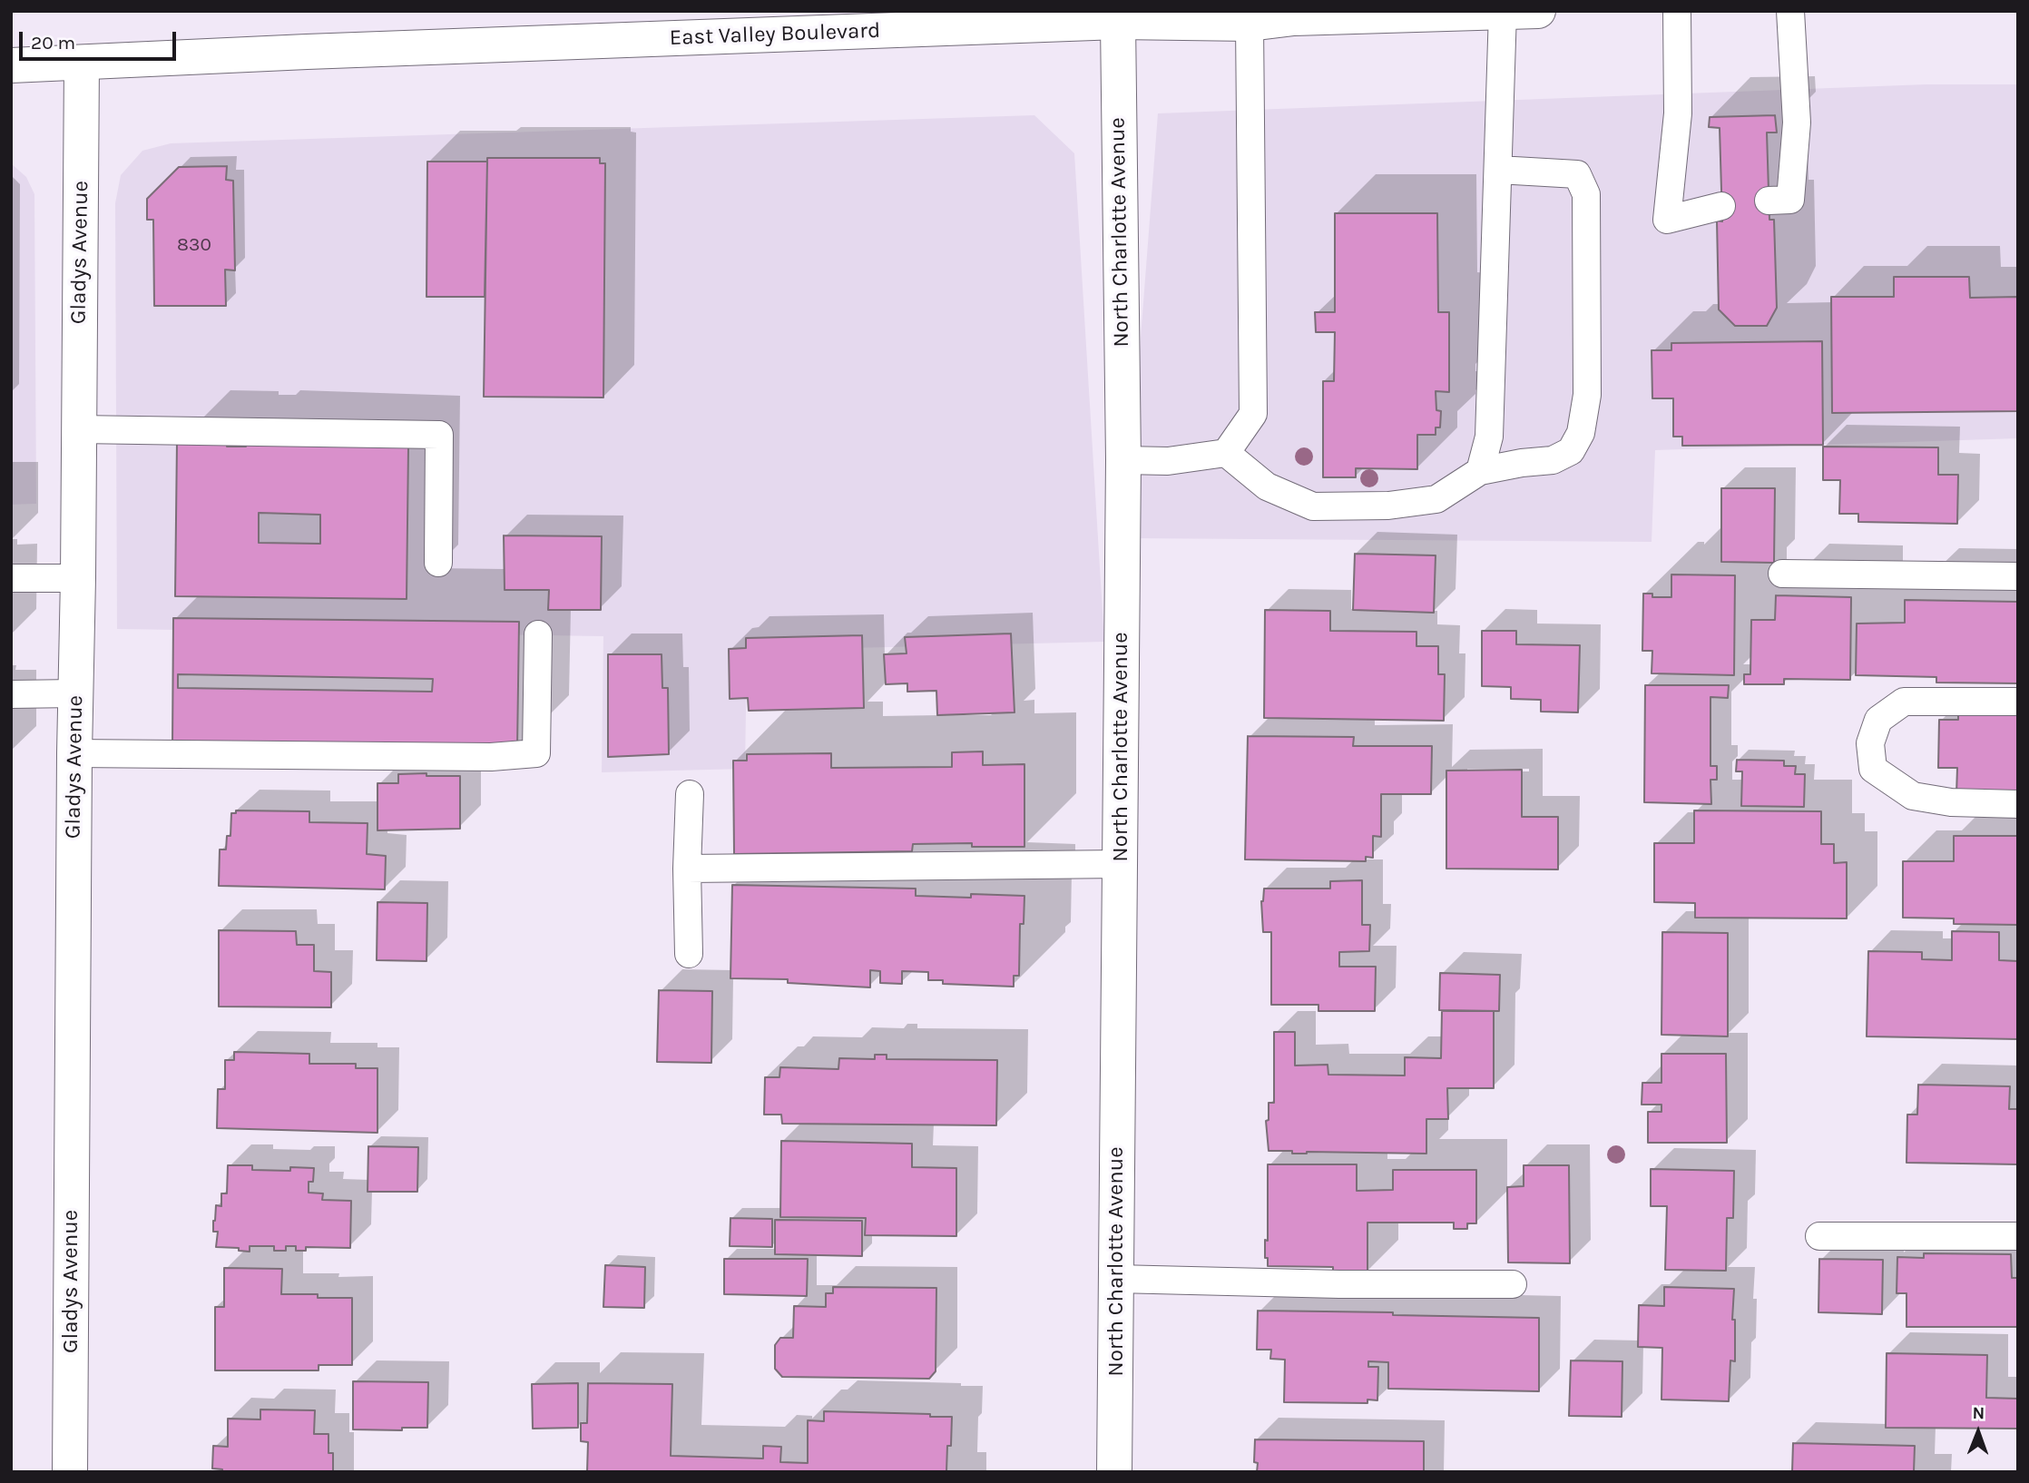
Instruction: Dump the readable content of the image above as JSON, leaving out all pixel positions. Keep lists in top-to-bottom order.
{
  "streets": {
    "street": ["East Valley Boulevard", "North Charlotte Avenue", "Gladys Avenue"]
  },
  "crossings": [
    ["East Valley Boulevard", "North Charlotte Avenue"],
    ["East Valley Boulevard", "Gladys Avenue"]
  ],
  "house_numbers": ["830"],
  "scale_bar": "20 m",
  "north": "top"
}
